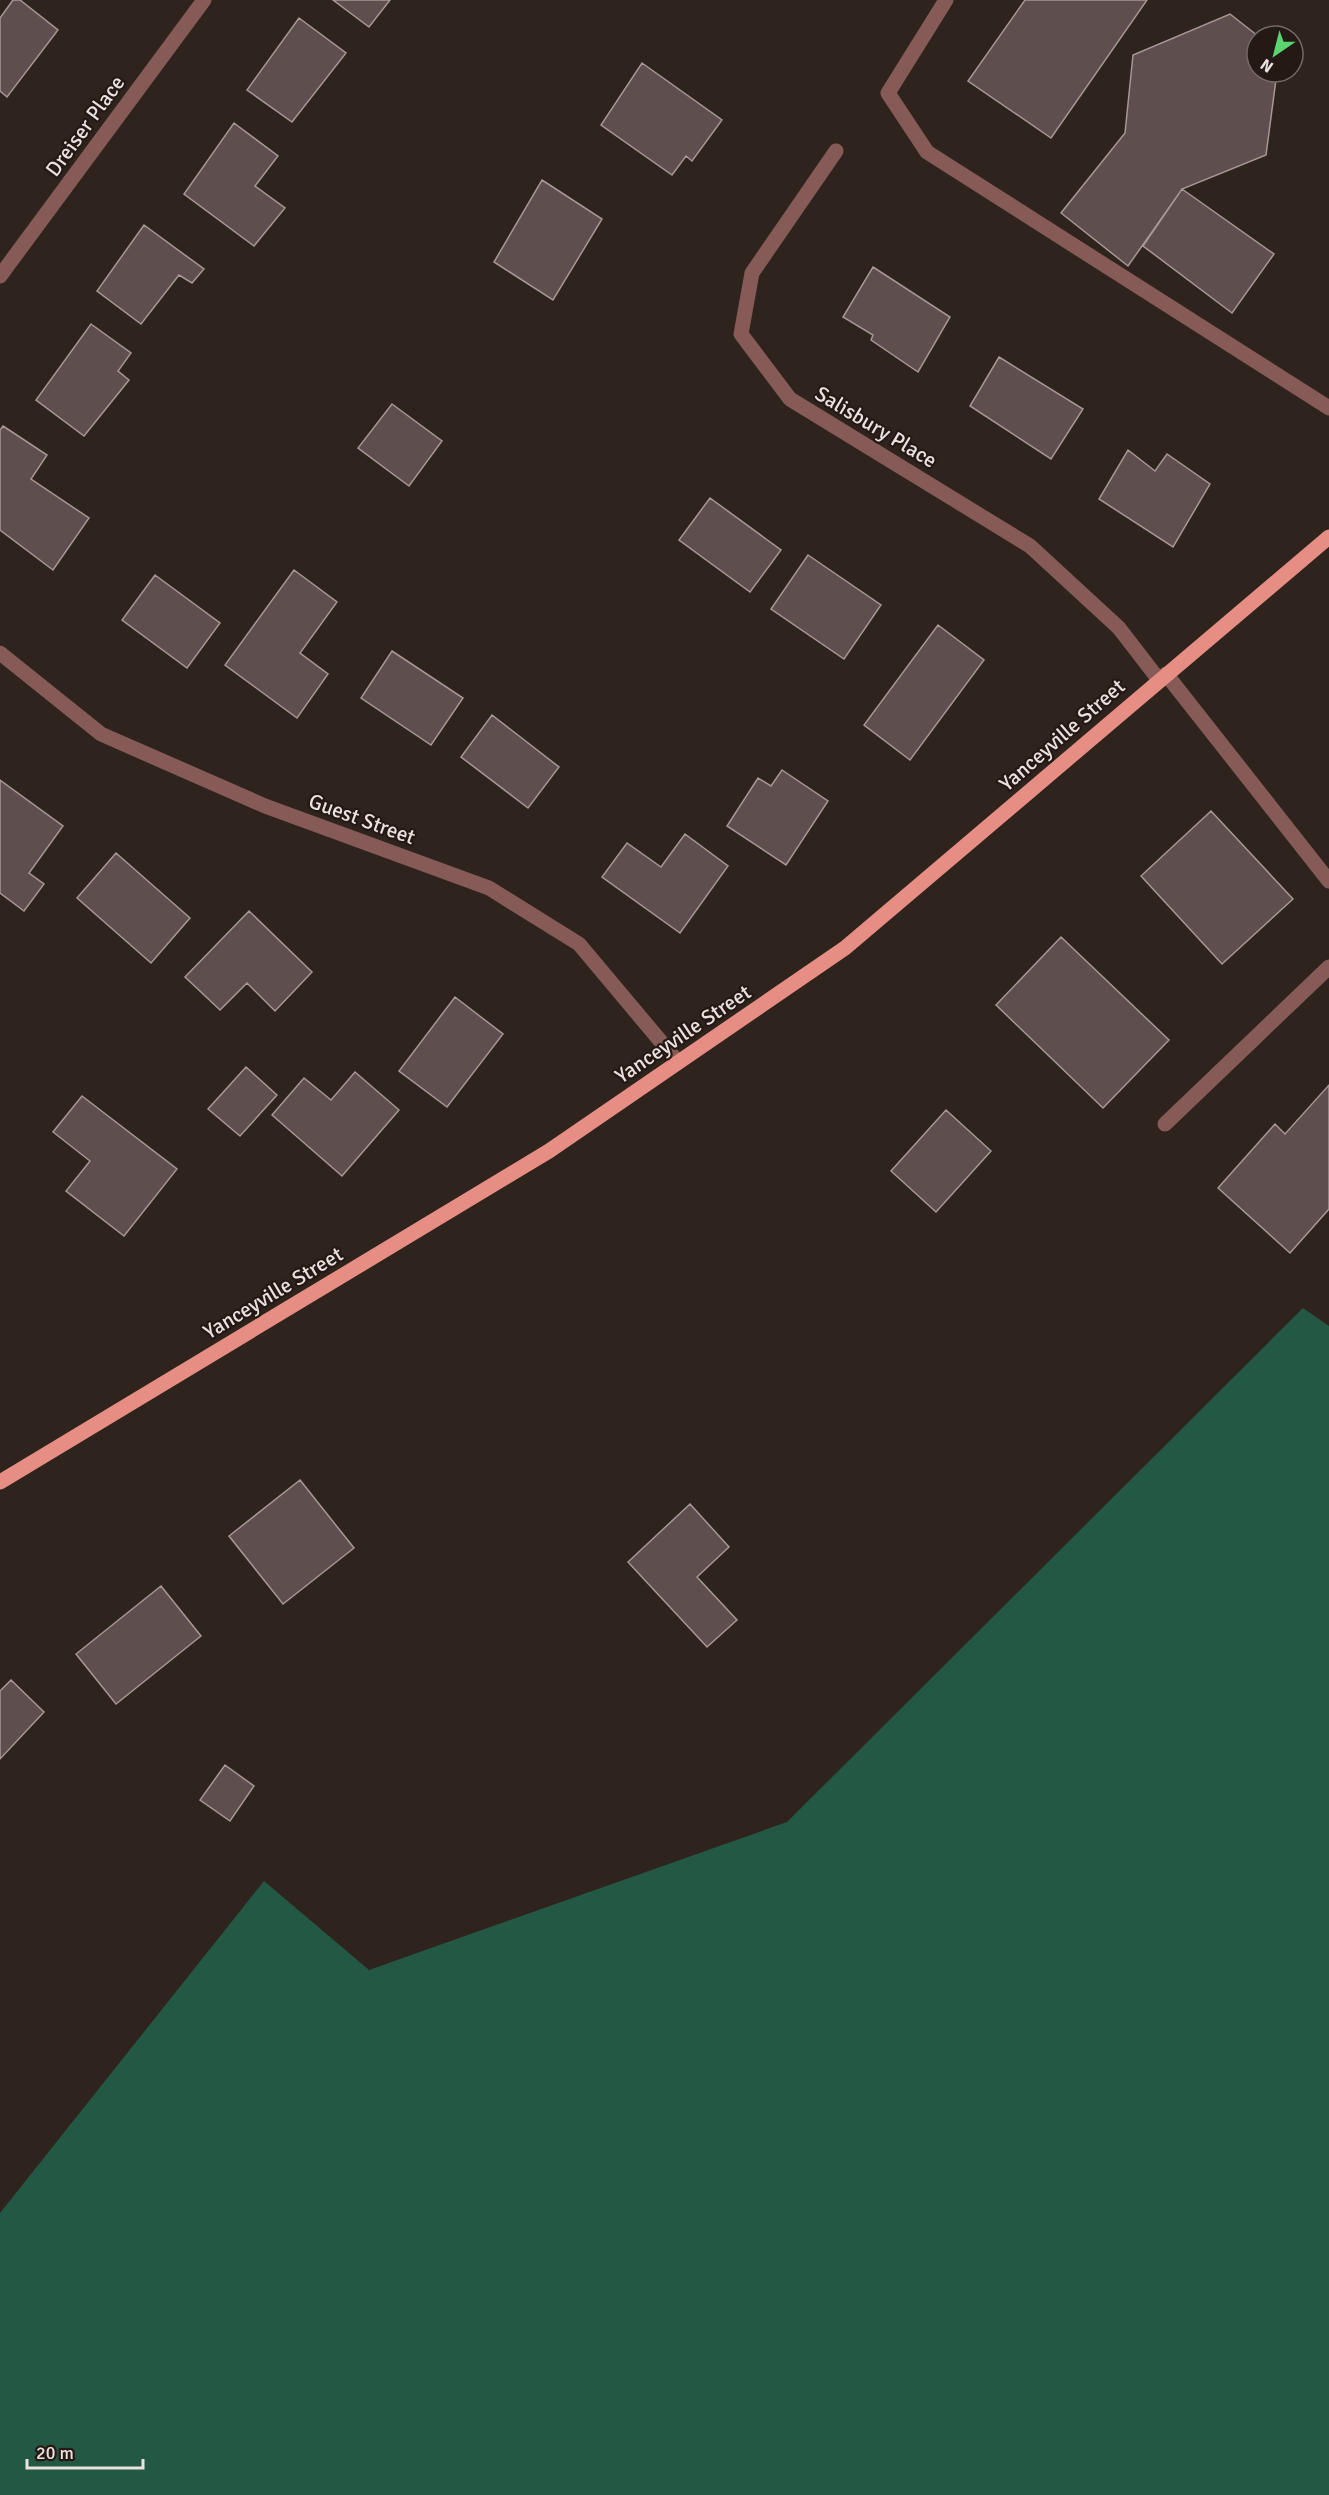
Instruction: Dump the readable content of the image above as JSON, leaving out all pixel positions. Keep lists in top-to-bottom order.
{
  "streets": {
    "main road": ["Yanceyville Street"],
    "street": ["Dreiser Place", "Salisbury Place", "Guest Street"]
  },
  "crossings": [
    ["Salisbury Place", "Yanceyville Street"],
    ["Yanceyville Street", "Guest Street"]
  ],
  "scale_bar": "20 m",
  "north": "bottom left"
}
